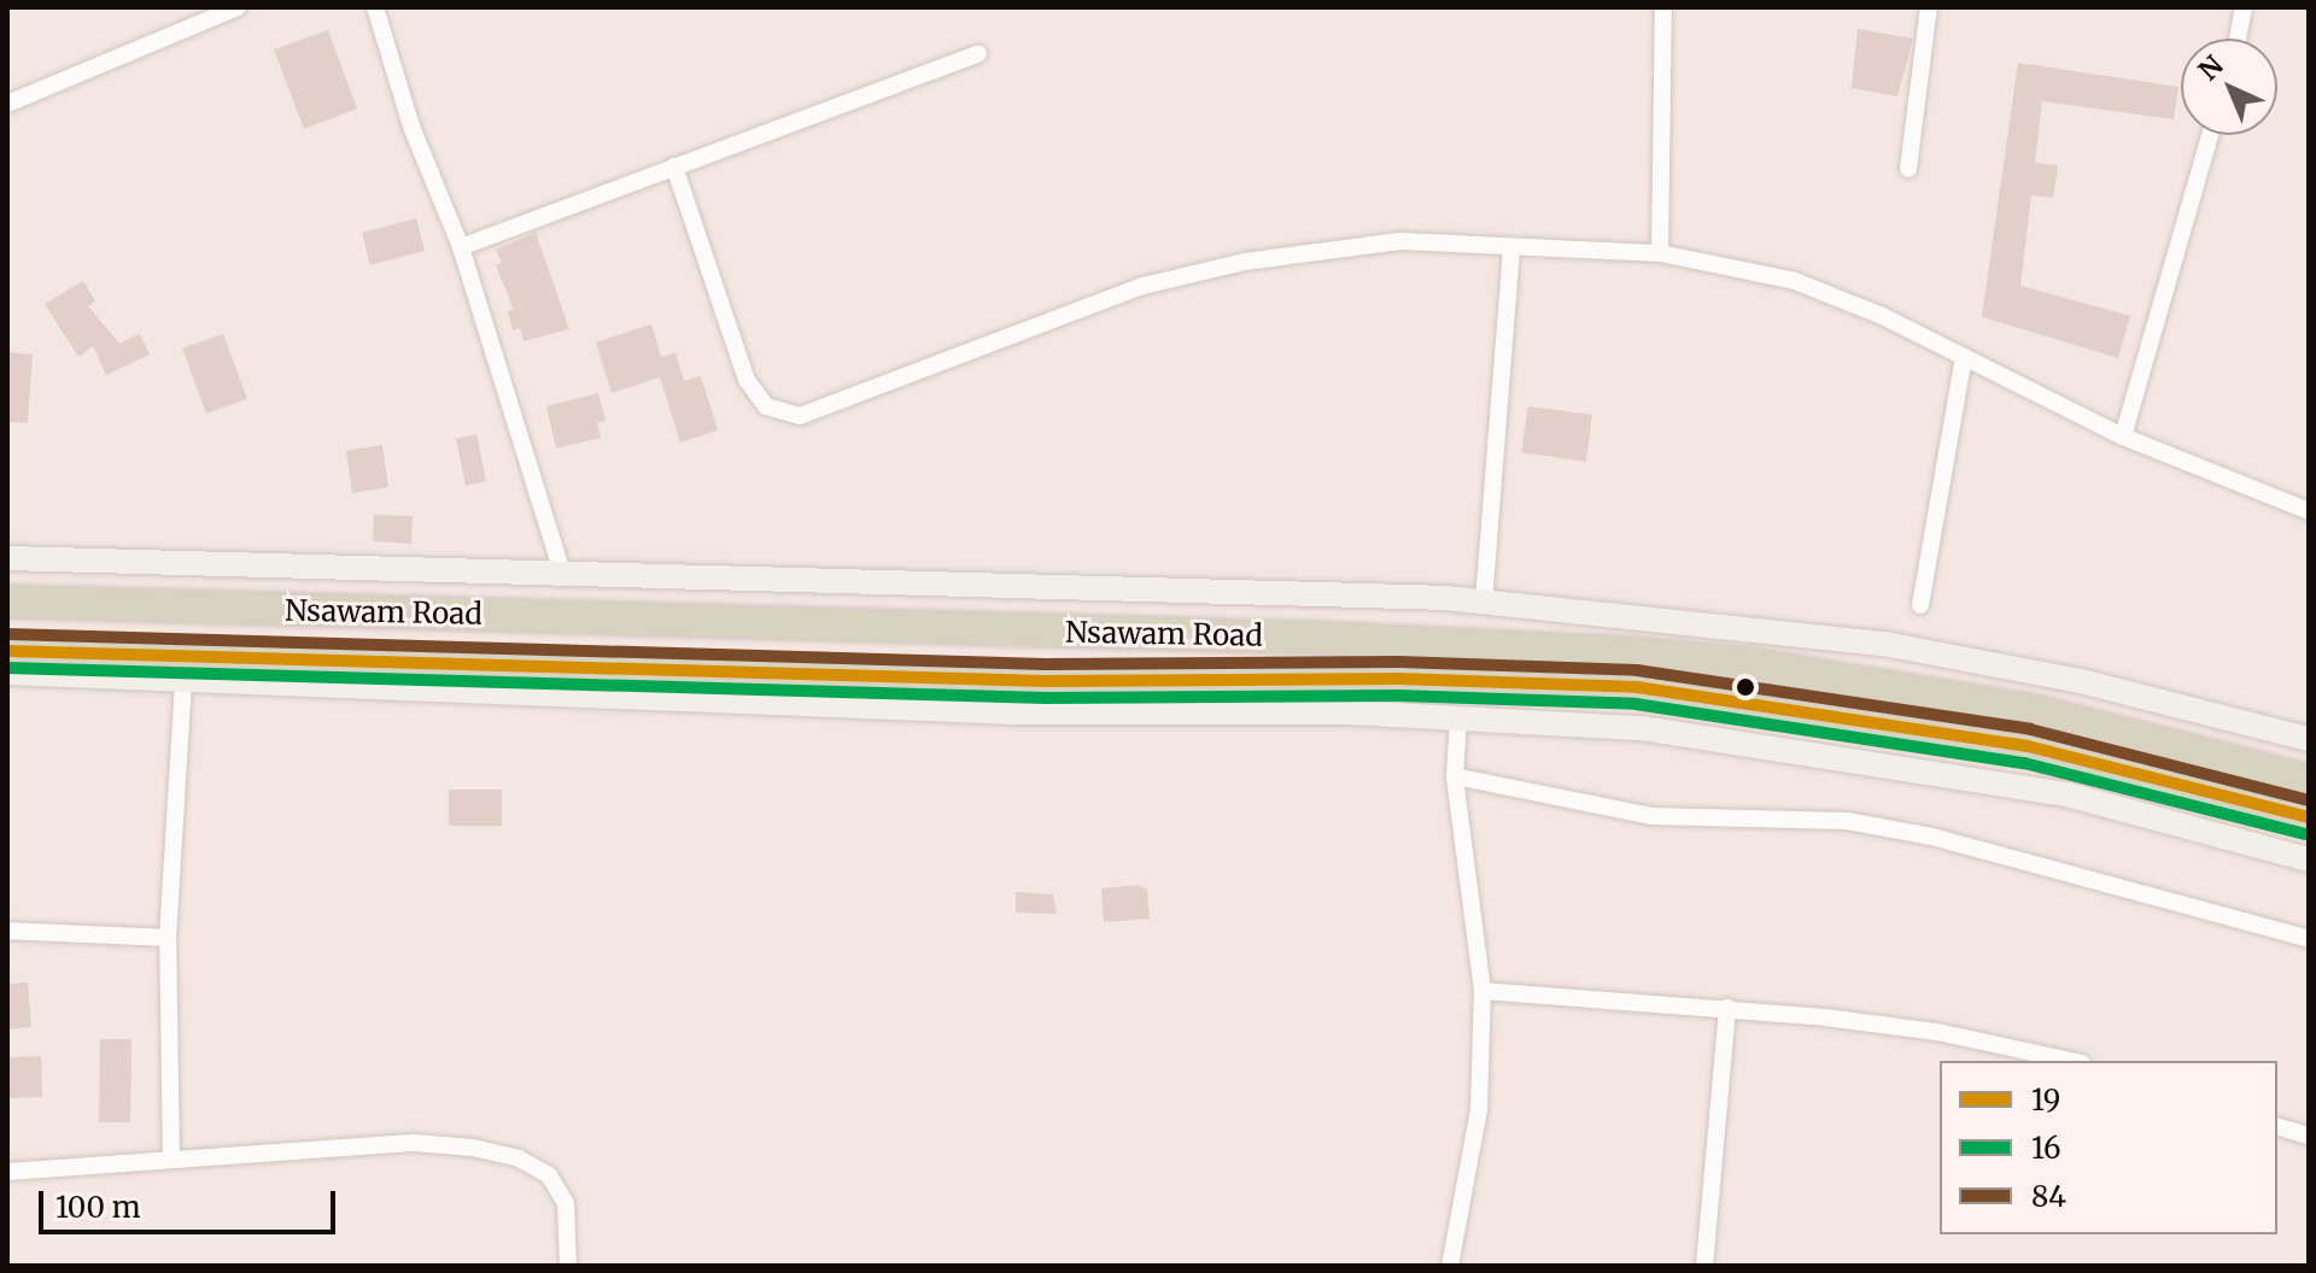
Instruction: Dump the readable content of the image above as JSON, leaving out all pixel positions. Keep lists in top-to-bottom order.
{
  "streets": {
    "highway": ["Nsawam Road"]
  },
  "lines": ["transit line 84", "transit line 19", "transit line 16"],
  "legend": ["19", "16", "84"],
  "scale_bar": "100 m",
  "north": "top left"
}
